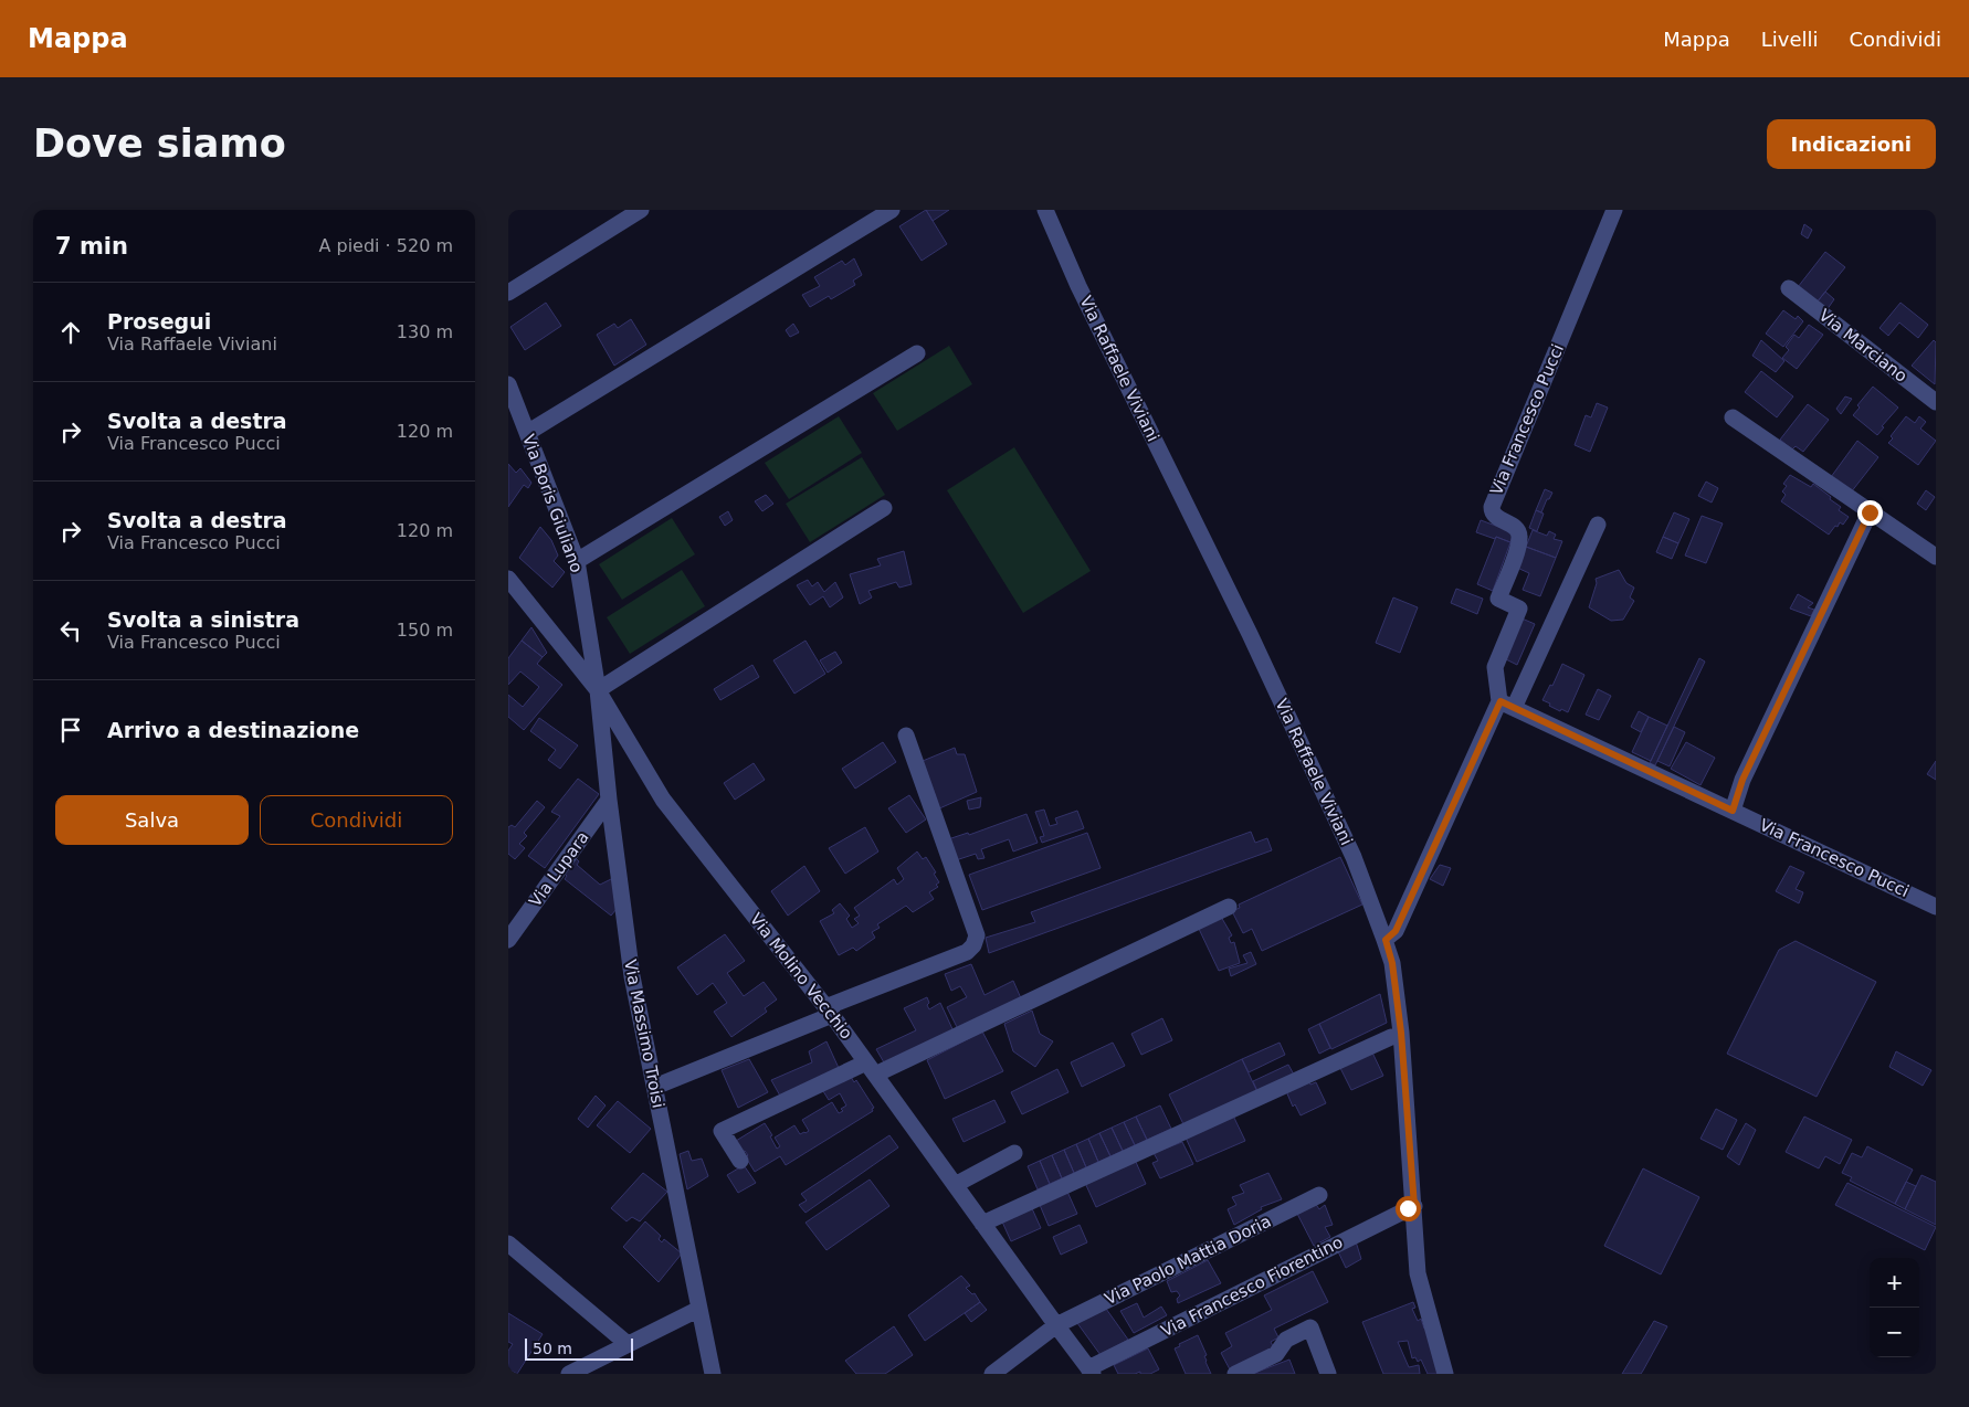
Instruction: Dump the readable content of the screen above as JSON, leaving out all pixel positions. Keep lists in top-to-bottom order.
{
  "streets": {
    "street": [
      "Via Marciano",
      "Via Raffaele Viviani",
      "Via Francesco Pucci",
      "Via Boris Giuliano",
      "Via Lupara",
      "Via Molino Vecchio",
      "Via Massimo Troisi",
      "Via Paolo Mattia Doria",
      "Via Francesco Fiorentino"
    ]
  },
  "crossings": [
    ["Via Raffaele Viviani", "Via Francesco Fiorentino"],
    ["Via Boris Giuliano", "Via Molino Vecchio"],
    ["Via Boris Giuliano", "Via Massimo Troisi"],
    ["Via Lupara", "Via Massimo Troisi"],
    ["Via Molino Vecchio", "Via Massimo Troisi"],
    ["Via Molino Vecchio", "Via Paolo Mattia Doria"],
    ["Via Molino Vecchio", "Via Francesco Fiorentino"]
  ],
  "scale_bar": "50 m",
  "page": {
    "header": "Mappa",
    "nav": ["Mappa", "Livelli", "Condividi"],
    "buttons": [
      "Indicazioni",
      ["Salva", "Condividi"]
    ],
    "title": "Dove siamo",
    "heading": ["7 min", "A piedi · 520 m"],
    "list": [
      ["Prosegui", "Via Raffaele Viviani", "130 m"],
      ["Svolta a destra", "Via Francesco Pucci", "120 m"],
      ["Svolta a destra", "Via Francesco Pucci", "120 m"],
      ["Svolta a sinistra", "Via Francesco Pucci", "150 m"],
      "Arrivo a destinazione"
    ],
    "map_buttons": ["+", "−"],
    "scale": "50 m"
  }
}
